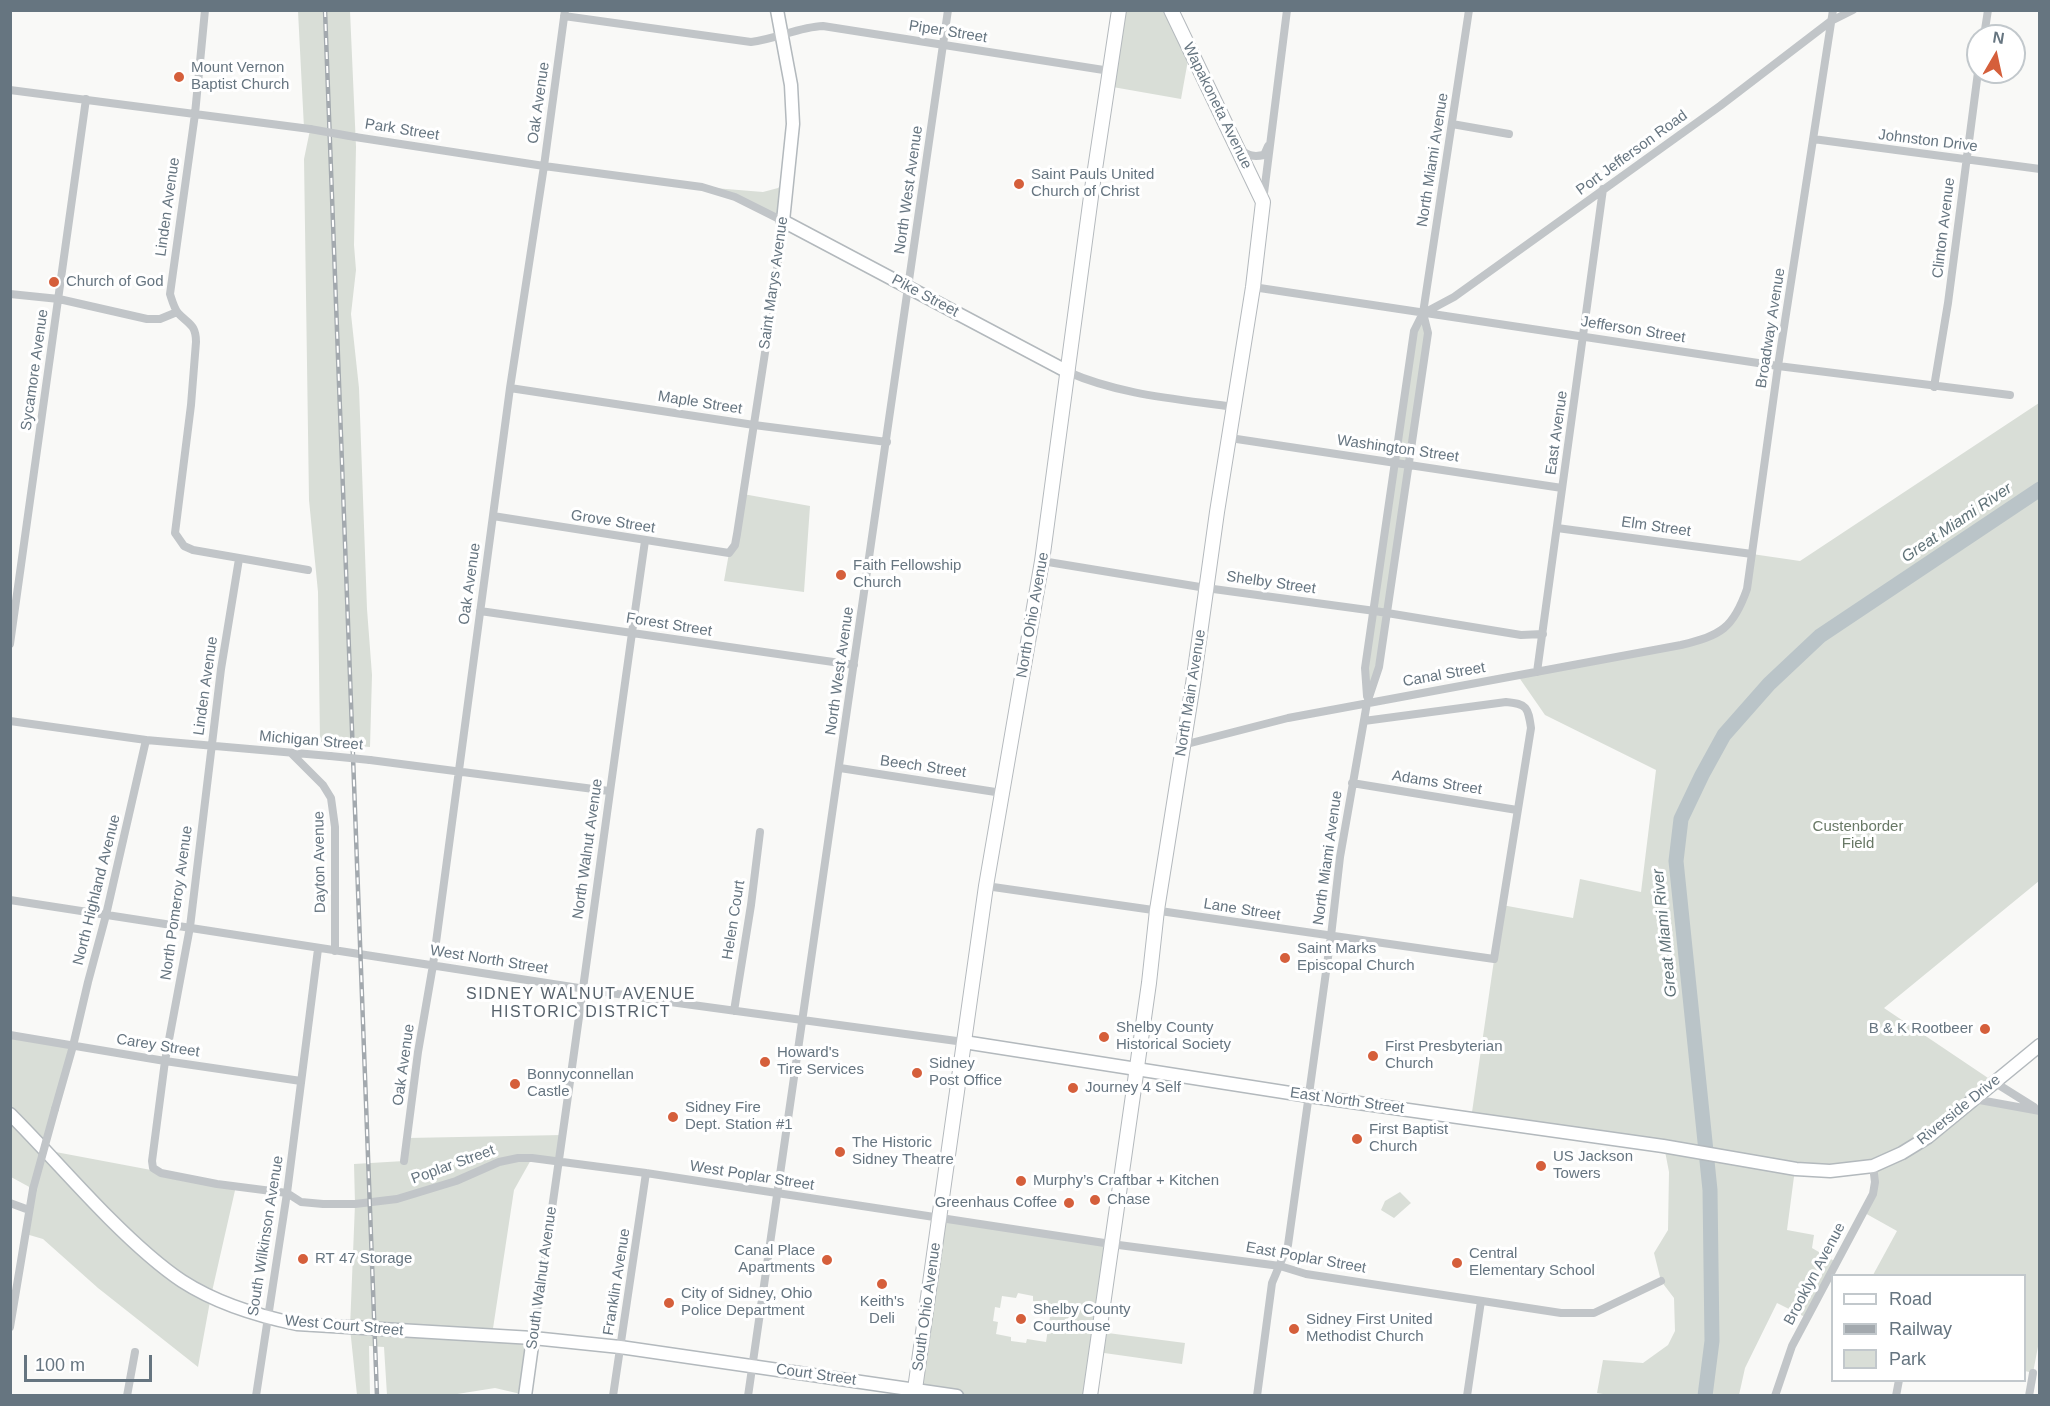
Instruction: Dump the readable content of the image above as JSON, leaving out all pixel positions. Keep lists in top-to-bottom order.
{
  "streets": {
    "main road": [
      "Wapakoneta Avenue",
      "Saint Marys Avenue",
      "Pike Street",
      "North Ohio Avenue",
      "North Main Avenue",
      "East North Street",
      "Riverside Drive",
      "South Walnut Avenue",
      "South Ohio Avenue",
      "West Court Street",
      "Court Street"
    ],
    "street": [
      "Piper Street",
      "Oak Avenue",
      "Park Street",
      "Johnston Drive",
      "Port Jefferson Road",
      "North Miami Avenue",
      "North West Avenue",
      "Linden Avenue",
      "Clinton Avenue",
      "Broadway Avenue",
      "Jefferson Street",
      "Sycamore Avenue",
      "Maple Street",
      "East Avenue",
      "Washington Street",
      "Grove Street",
      "Elm Street",
      "Shelby Street",
      "Forest Street",
      "Canal Street",
      "Michigan Street",
      "Beech Street",
      "Adams Street",
      "North Walnut Avenue",
      "Dayton Avenue",
      "North Highland Avenue",
      "North Pomeroy Avenue",
      "Lane Street",
      "Helen Court",
      "West North Street",
      "Carey Street",
      "Poplar Street",
      "West Poplar Street",
      "South Wilkinson Avenue",
      "East Poplar Street",
      "Brooklyn Avenue",
      "Franklin Avenue"
    ]
  },
  "crossings": [
    ["Piper Street", "Oak Avenue"],
    ["Piper Street", "North West Avenue"],
    ["Piper Street", "Saint Marys Avenue"],
    ["Piper Street", "North Ohio Avenue"],
    ["Oak Avenue", "Park Street"],
    ["Oak Avenue", "Maple Street"],
    ["Oak Avenue", "Grove Street"],
    ["Oak Avenue", "Forest Street"],
    ["Oak Avenue", "Michigan Street"],
    ["Oak Avenue", "West North Street"],
    ["Wapakoneta Avenue", "North Main Avenue"],
    ["Park Street", "Linden Avenue"],
    ["Park Street", "Saint Marys Avenue"],
    ["Park Street", "Pike Street"],
    ["Park Street", "Sycamore Avenue"],
    ["Johnston Drive", "Clinton Avenue"],
    ["Johnston Drive", "Broadway Avenue"],
    ["Port Jefferson Road", "North Miami Avenue"],
    ["Port Jefferson Road", "Broadway Avenue"],
    ["Port Jefferson Road", "Jefferson Street"],
    ["Port Jefferson Road", "East Avenue"],
    ["North Miami Avenue", "Jefferson Street"],
    ["North Miami Avenue", "Washington Street"],
    ["North Miami Avenue", "Shelby Street"],
    ["North Miami Avenue", "Canal Street"],
    ["North Miami Avenue", "Adams Street"],
    ["North Miami Avenue", "Lane Street"],
    ["North Miami Avenue", "East North Street"],
    ["North Miami Avenue", "East Poplar Street"],
    ["North West Avenue", "Pike Street"],
    ["North West Avenue", "Maple Street"],
    ["North West Avenue", "Forest Street"],
    ["North West Avenue", "Beech Street"],
    ["North West Avenue", "West North Street"],
    ["North West Avenue", "West Poplar Street"],
    ["North West Avenue", "West Court Street"],
    ["North West Avenue", "Court Street"],
    ["Linden Avenue", "Michigan Street"],
    ["Linden Avenue", "North Pomeroy Avenue"],
    ["Clinton Avenue", "Jefferson Street"],
    ["Saint Marys Avenue", "Pike Street"],
    ["Saint Marys Avenue", "Maple Street"],
    ["Saint Marys Avenue", "Grove Street"],
    ["Pike Street", "North Ohio Avenue"],
    ["Broadway Avenue", "Jefferson Street"],
    ["Broadway Avenue", "Elm Street"],
    ["Broadway Avenue", "Canal Street"],
    ["Jefferson Street", "East Avenue"],
    ["Jefferson Street", "North Main Avenue"],
    ["East Avenue", "Washington Street"],
    ["East Avenue", "Elm Street"],
    ["East Avenue", "Shelby Street"],
    ["East Avenue", "Canal Street"],
    ["Washington Street", "North Main Avenue"],
    ["Grove Street", "North Walnut Avenue"],
    ["Shelby Street", "North Ohio Avenue"],
    ["Shelby Street", "North Main Avenue"],
    ["North Ohio Avenue", "Beech Street"],
    ["North Ohio Avenue", "Lane Street"],
    ["North Ohio Avenue", "West North Street"],
    ["North Ohio Avenue", "East North Street"],
    ["North Ohio Avenue", "West Poplar Street"],
    ["North Ohio Avenue", "East Poplar Street"],
    ["North Ohio Avenue", "South Ohio Avenue"],
    ["Forest Street", "North Walnut Avenue"],
    ["Canal Street", "North Main Avenue"],
    ["North Main Avenue", "Lane Street"],
    ["North Main Avenue", "East North Street"],
    ["North Main Avenue", "East Poplar Street"],
    ["Michigan Street", "North Walnut Avenue"],
    ["Michigan Street", "Dayton Avenue"],
    ["Michigan Street", "North Highland Avenue"],
    ["Michigan Street", "North Pomeroy Avenue"],
    ["Adams Street", "Lane Street"],
    ["North Walnut Avenue", "West North Street"],
    ["North Walnut Avenue", "Poplar Street"],
    ["North Walnut Avenue", "West Poplar Street"],
    ["North Walnut Avenue", "South Walnut Avenue"],
    ["Dayton Avenue", "West North Street"],
    ["North Highland Avenue", "West North Street"],
    ["North Highland Avenue", "Carey Street"],
    ["North Pomeroy Avenue", "West North Street"],
    ["North Pomeroy Avenue", "Carey Street"],
    ["North Pomeroy Avenue", "Poplar Street"],
    ["Helen Court", "West North Street"],
    ["West North Street", "East North Street"],
    ["West North Street", "South Wilkinson Avenue"],
    ["Carey Street", "South Wilkinson Avenue"],
    ["East North Street", "Riverside Drive"],
    ["East North Street", "Brooklyn Avenue"],
    ["Riverside Drive", "Brooklyn Avenue"],
    ["Poplar Street", "West Poplar Street"],
    ["Poplar Street", "South Wilkinson Avenue"],
    ["Poplar Street", "South Walnut Avenue"],
    ["West Poplar Street", "East Poplar Street"],
    ["West Poplar Street", "South Walnut Avenue"],
    ["West Poplar Street", "Franklin Avenue"],
    ["West Poplar Street", "South Ohio Avenue"],
    ["South Wilkinson Avenue", "West Court Street"],
    ["East Poplar Street", "South Ohio Avenue"],
    ["South Walnut Avenue", "West Court Street"],
    ["Franklin Avenue", "West Court Street"],
    ["South Ohio Avenue", "Court Street"],
    ["West Court Street", "Court Street"]
  ],
  "districts": ["SIDNEY WALNUT AVENUE HISTORIC DISTRICT"],
  "water": ["Great Miami River"],
  "parks": ["Custenborder Field"],
  "places": [
    "Mount Vernon Baptist Church",
    "Saint Pauls United Church of Christ",
    "Church of God",
    "Faith Fellowship Church",
    "Saint Marks Episcopal Church",
    "B & K Rootbeer",
    "Shelby County Historical Society",
    "First Presbyterian Church",
    "Howard's Tire Services",
    "Sidney Post Office",
    "Bonnyconnellan Castle",
    "Journey 4 Self",
    "Sidney Fire Dept. Station #1",
    "First Baptist Church",
    "The Historic Sidney Theatre",
    "US Jackson Towers",
    "Murphy’s Craftbar + Kitchen",
    "Chase",
    "Greenhaus Coffee",
    "RT 47 Storage",
    "Canal Place Apartments",
    "Central Elementary School",
    "Keith's Deli",
    "City of Sidney, Ohio Police Department",
    "Shelby County Courthouse",
    "Sidney First United Methodist Church"
  ],
  "legend": ["Road", "Railway", "Park"],
  "scale_bar": "100 m",
  "north": "top"
}
